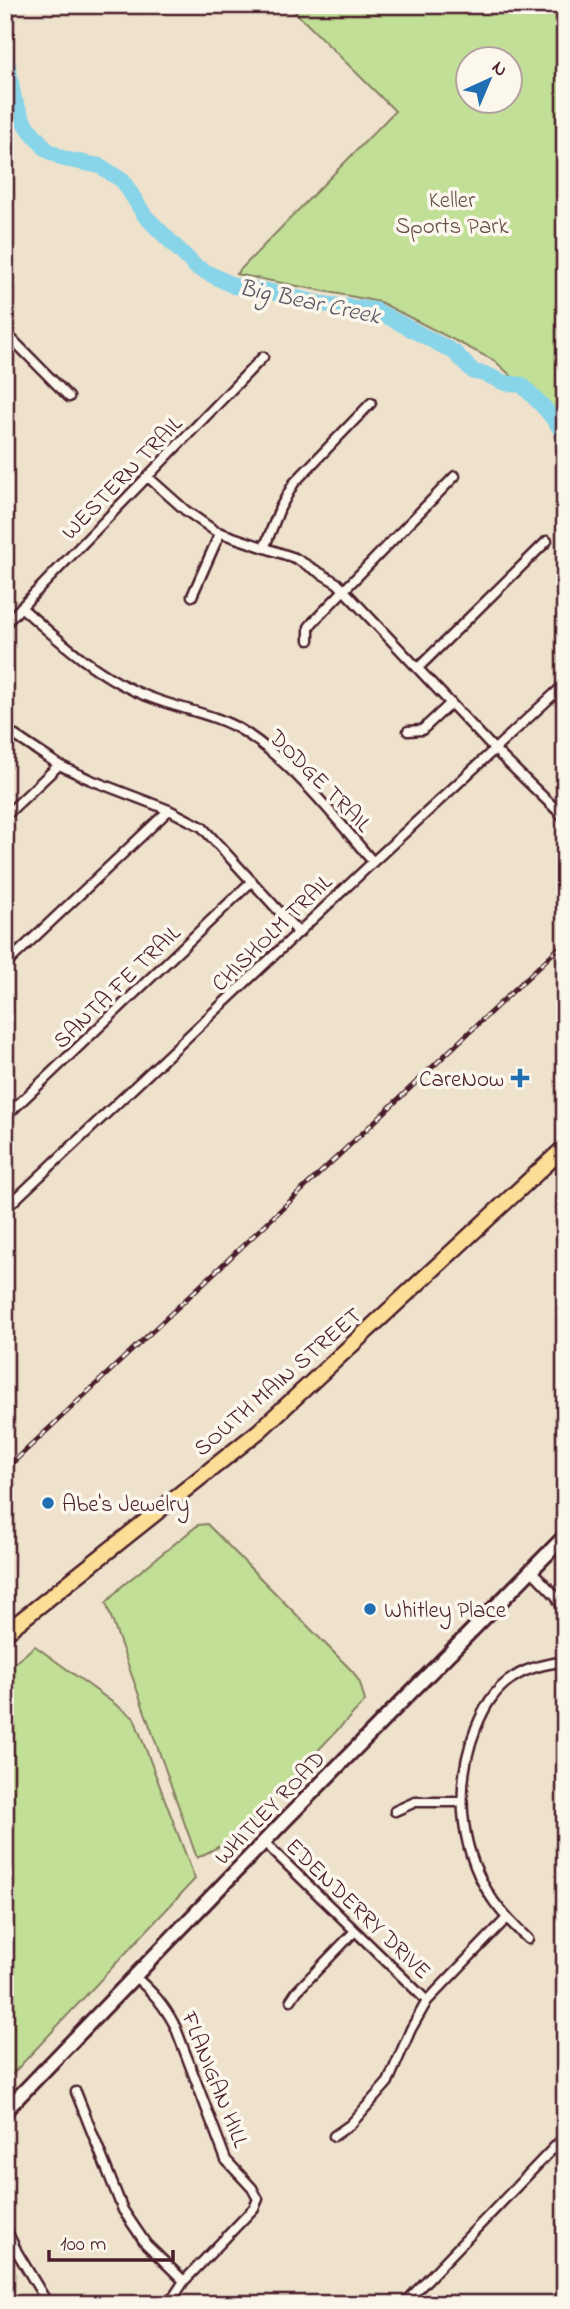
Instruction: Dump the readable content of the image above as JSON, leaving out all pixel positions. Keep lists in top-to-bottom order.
{
  "streets": {
    "main road": ["SOUTH MAIN STREET"],
    "street": [
      "WESTERN TRAIL",
      "DODGE TRAIL",
      "CHISHOLM TRAIL",
      "SANTA FE TRAIL",
      "WHITLEY ROAD",
      "EDENDERRY DRIVE",
      "FLANIGAN HILL"
    ]
  },
  "crossings": [
    ["WESTERN TRAIL", "DODGE TRAIL"],
    ["DODGE TRAIL", "CHISHOLM TRAIL"],
    ["WHITLEY ROAD", "EDENDERRY DRIVE"],
    ["WHITLEY ROAD", "FLANIGAN HILL"]
  ],
  "water": ["Big Bear Creek"],
  "parks": ["Keller Sports Park"],
  "places": {
    "health": ["CareNow"],
    "other": ["Abe's Jewelry", "Whitley Place"]
  },
  "scale_bar": "100 m",
  "north": "top right"
}
